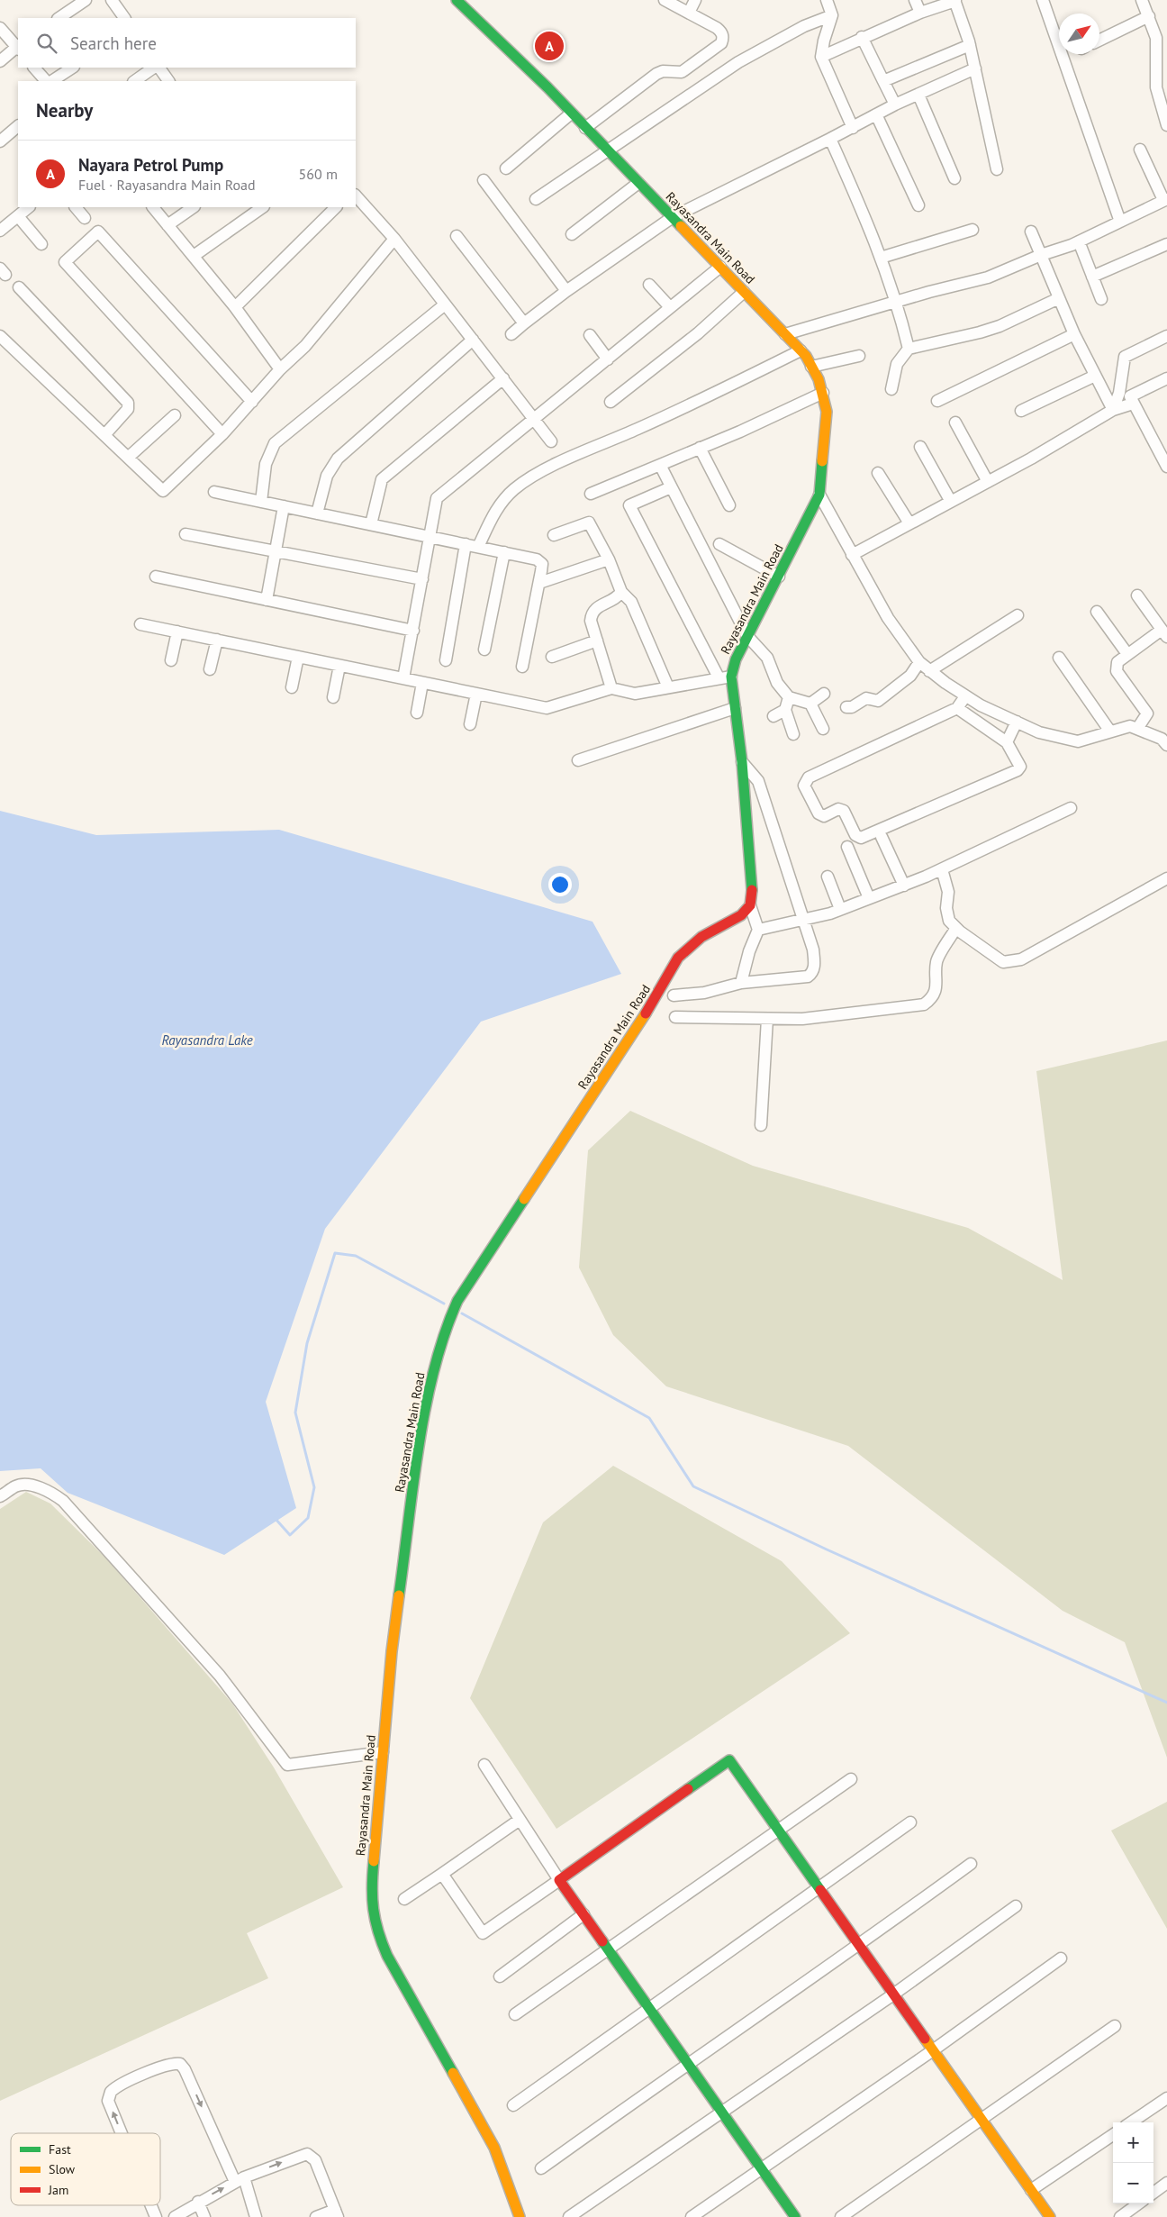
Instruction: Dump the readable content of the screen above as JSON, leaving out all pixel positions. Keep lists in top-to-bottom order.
{
  "streets": {
    "street": ["Rayasandra Main Road"]
  },
  "water": ["Rayasandra Lake"],
  "legend": ["Fast", "Slow", "Jam"],
  "north": "top right",
  "page": {
    "search": "Search here",
    "pins": "A",
    "heading": "Nearby",
    "list": [
      {
        "mark": "A",
        "name": "Nayara Petrol Pump",
        "note": "Fuel · Rayasandra Main Road",
        "value": "560 m"
      }
    ],
    "map_buttons": ["+", "−"]
  }
}
